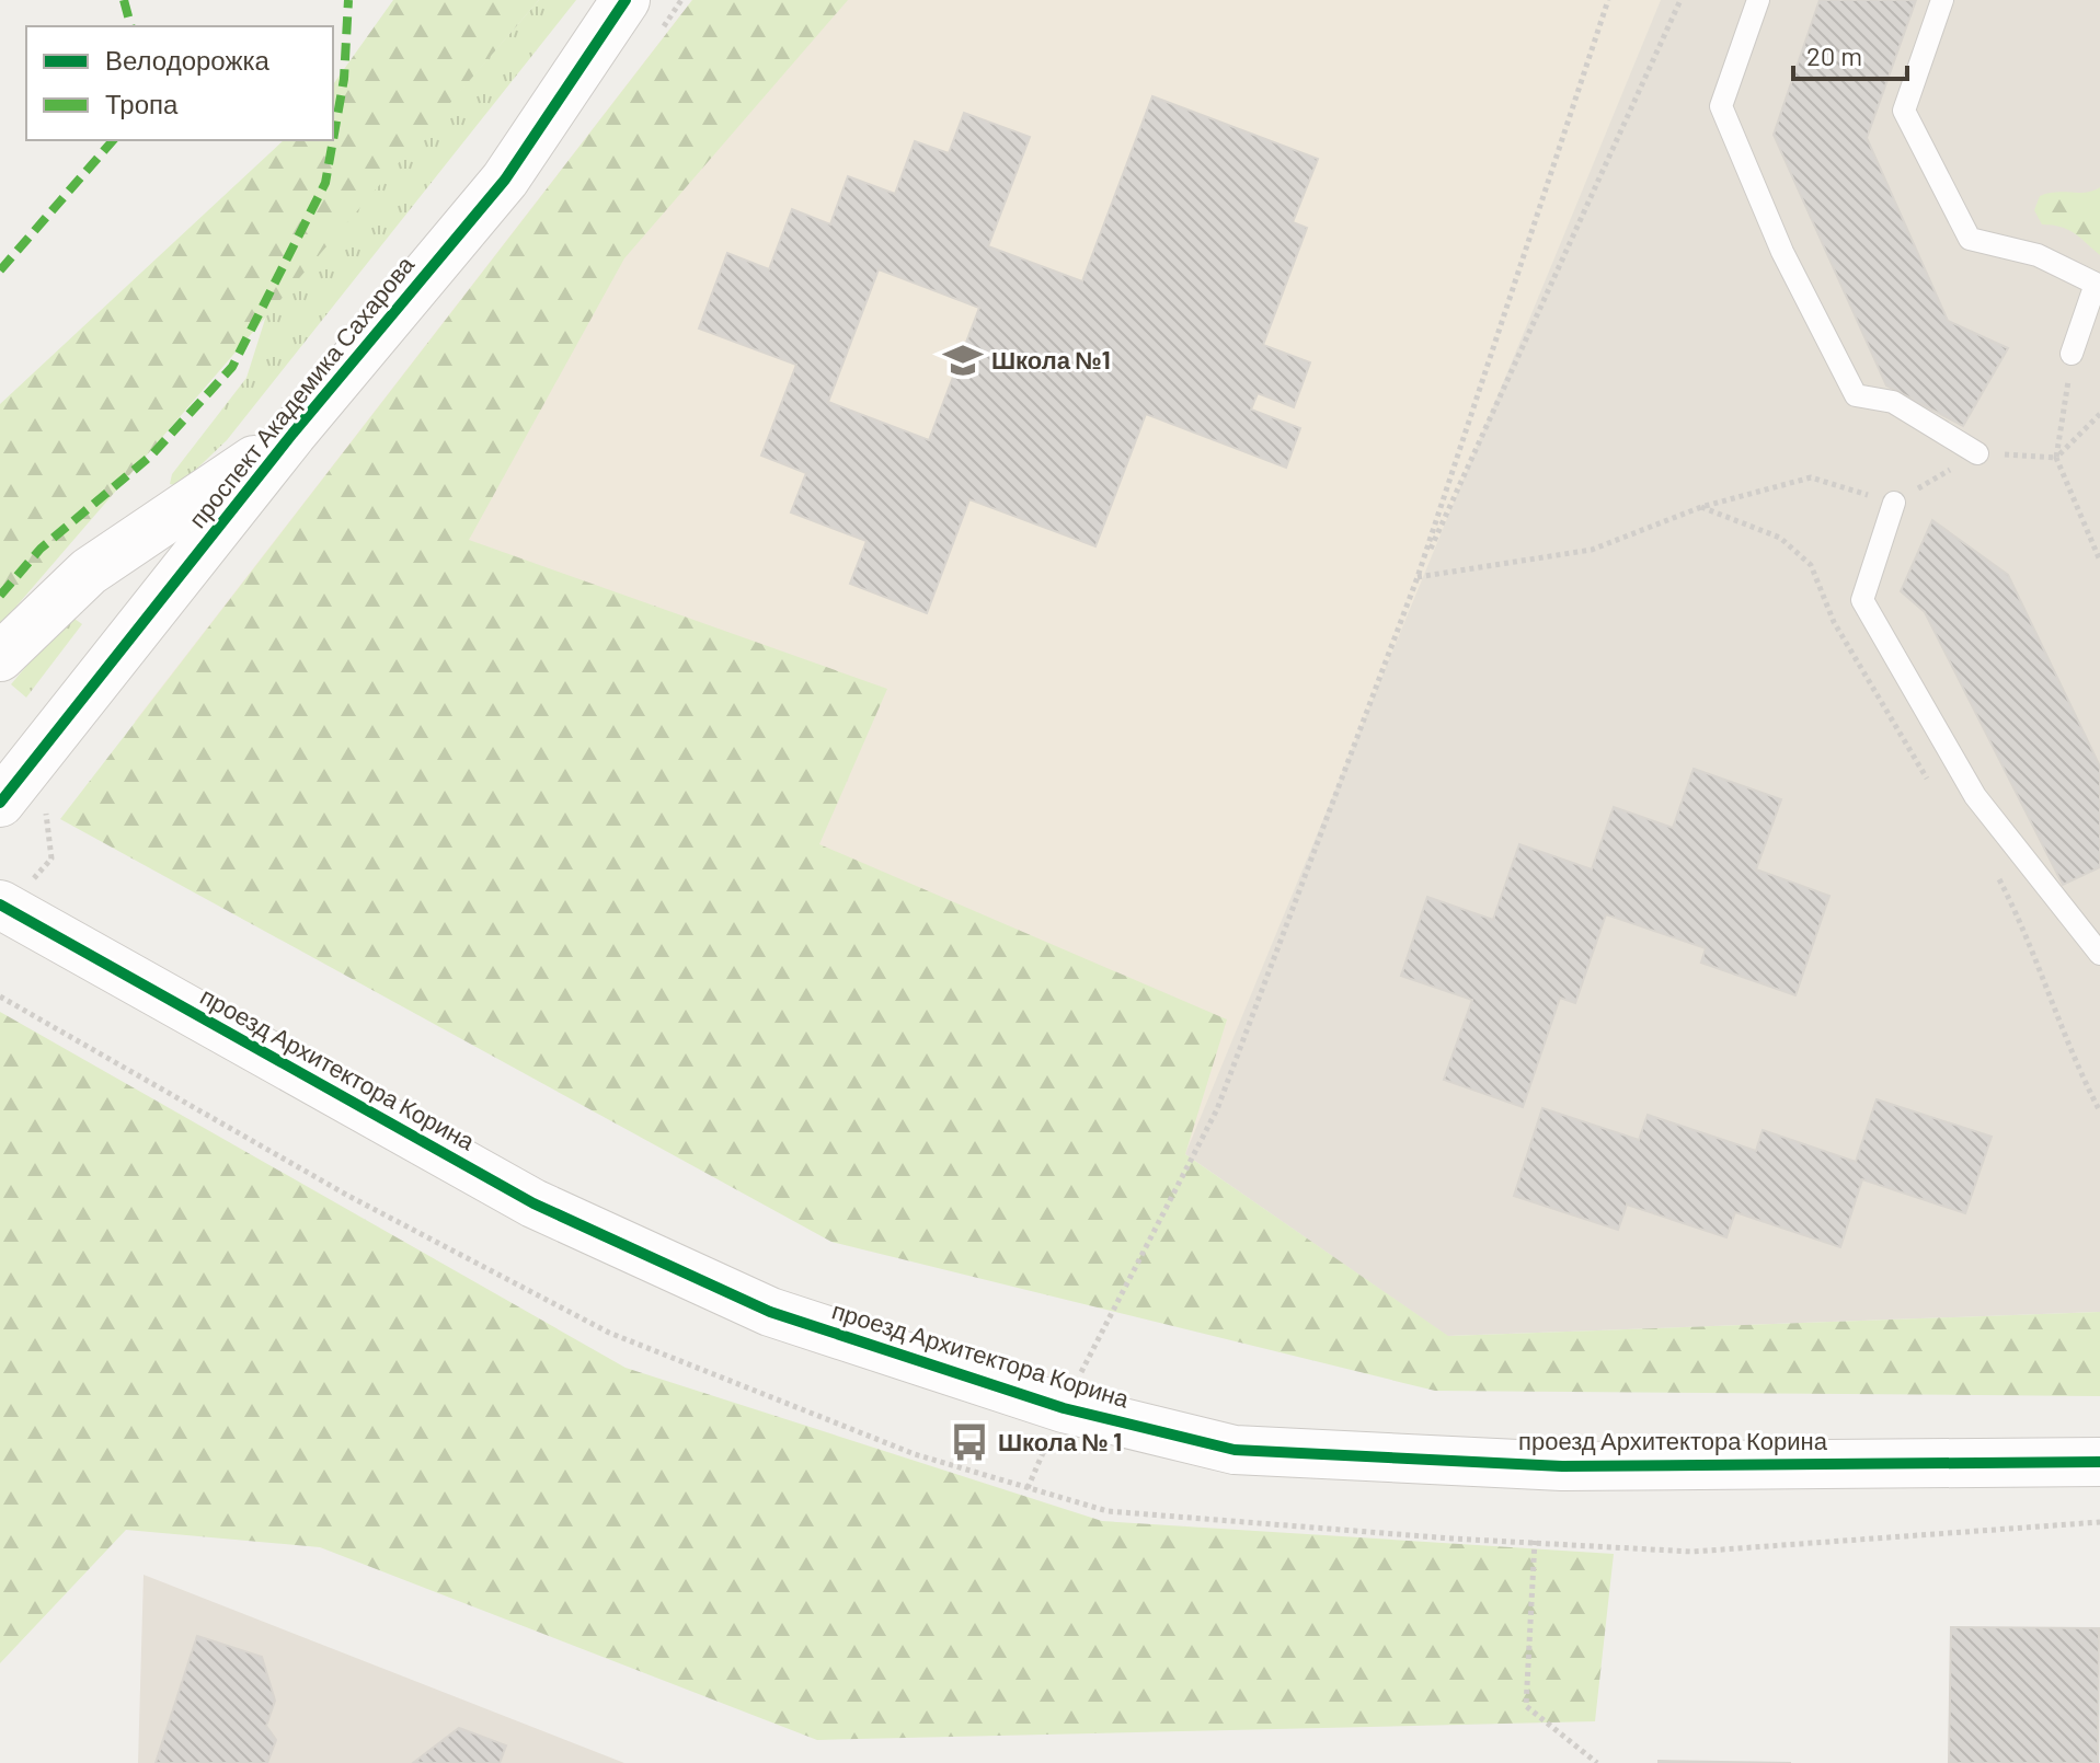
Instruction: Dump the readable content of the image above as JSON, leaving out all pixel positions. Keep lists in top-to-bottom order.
{
  "streets": {
    "street": ["проспект Академика Сахарова", "проезд Архитектора Корина"]
  },
  "places": {
    "school or university": ["Школа №1"],
    "bus stop": ["Школа № 1"]
  },
  "legend": ["Велодорожка", "Тропа"],
  "scale_bar": "20 m"
}
